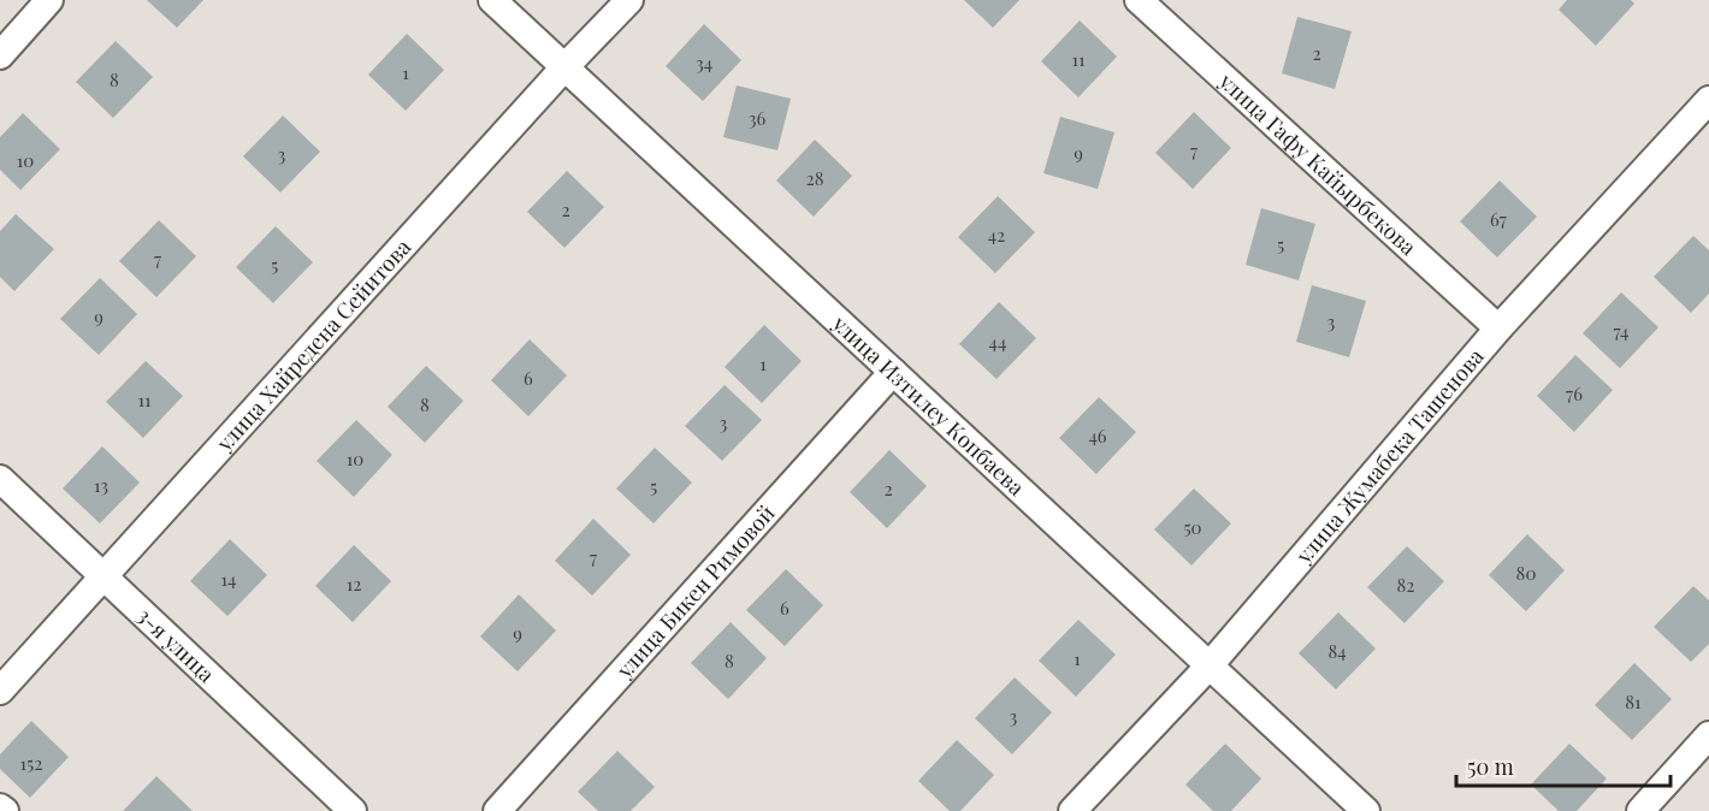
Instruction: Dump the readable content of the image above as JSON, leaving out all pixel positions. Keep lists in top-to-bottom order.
{
  "streets": {
    "street": [
      "улица Гафу Кайырбекова",
      "улица Хайредена Сейитова",
      "улица Изтилеу Копбаева",
      "улица Жумабека Ташенова",
      "улица Бикен Римовой",
      "3-я улица"
    ]
  },
  "crossings": [
    ["улица Гафу Кайырбекова", "улица Жумабека Ташенова"],
    ["улица Хайредена Сейитова", "улица Изтилеу Копбаева"],
    ["улица Хайредена Сейитова", "3-я улица"],
    ["улица Изтилеу Копбаева", "улица Жумабека Ташенова"],
    ["улица Изтилеу Копбаева", "улица Бикен Римовой"]
  ],
  "house_numbers": [
    "2",
    "11",
    "34",
    "1",
    "8",
    "36",
    "7",
    "9",
    "3",
    "10",
    "28",
    "2",
    "67",
    "42",
    "5",
    "7",
    "5",
    "9",
    "3",
    "74",
    "44",
    "1",
    "6",
    "76",
    "11",
    "8",
    "3",
    "46",
    "10",
    "13",
    "5",
    "2",
    "50",
    "7",
    "80",
    "14",
    "12",
    "82",
    "6",
    "9",
    "84",
    "1",
    "8",
    "81",
    "3",
    "152"
  ],
  "scale_bar": "50 m"
}
